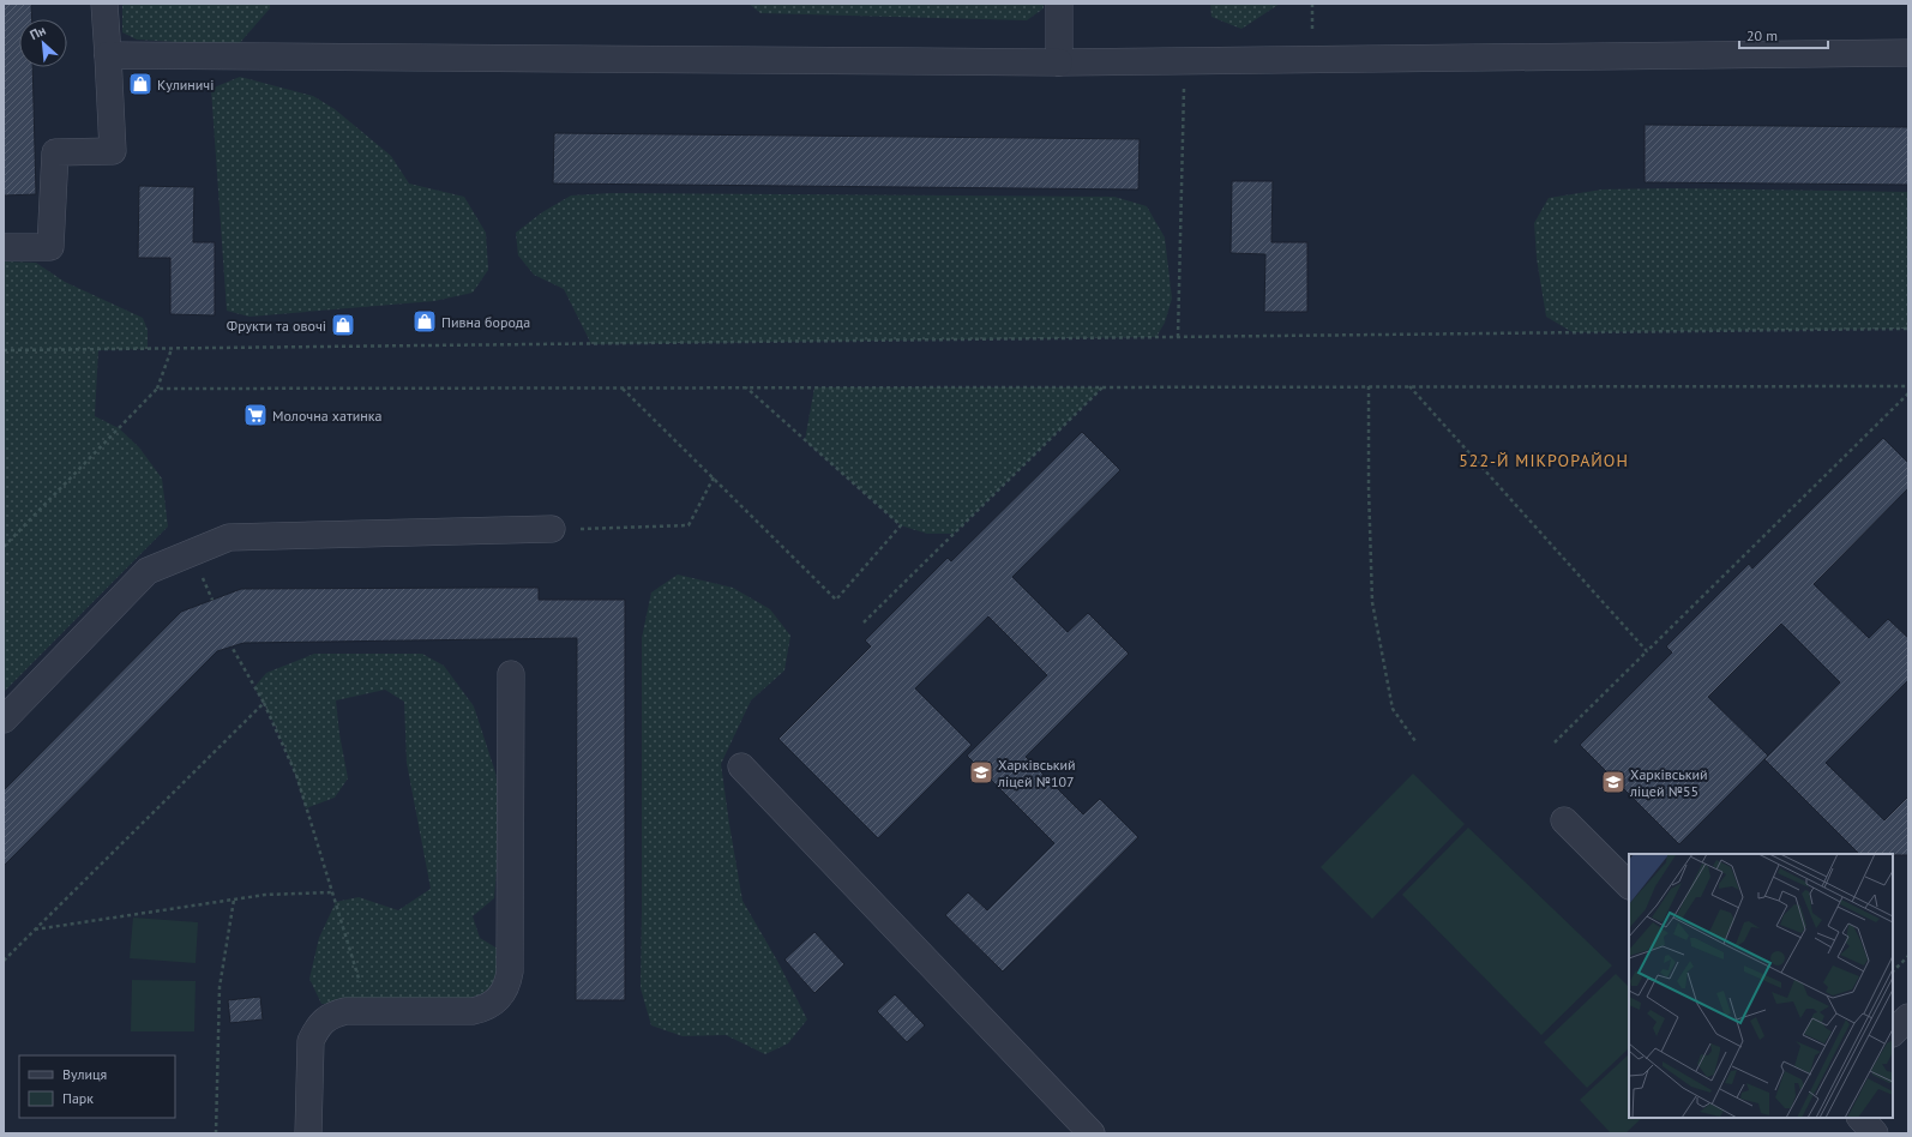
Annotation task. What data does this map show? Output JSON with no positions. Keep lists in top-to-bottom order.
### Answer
{
  "districts": ["522-Й МІКРОРАЙОН"],
  "places": {
    "shop": ["Кулиничі", "Пивна борода", "Фрукти та овочі"],
    "supermarket": ["Молочна хатинка"],
    "school or university": ["Харківський ліцей №107", "Харківський ліцей №55"]
  },
  "legend": ["Вулиця", "Парк"],
  "scale_bar": "20 m",
  "north": "top left"
}
